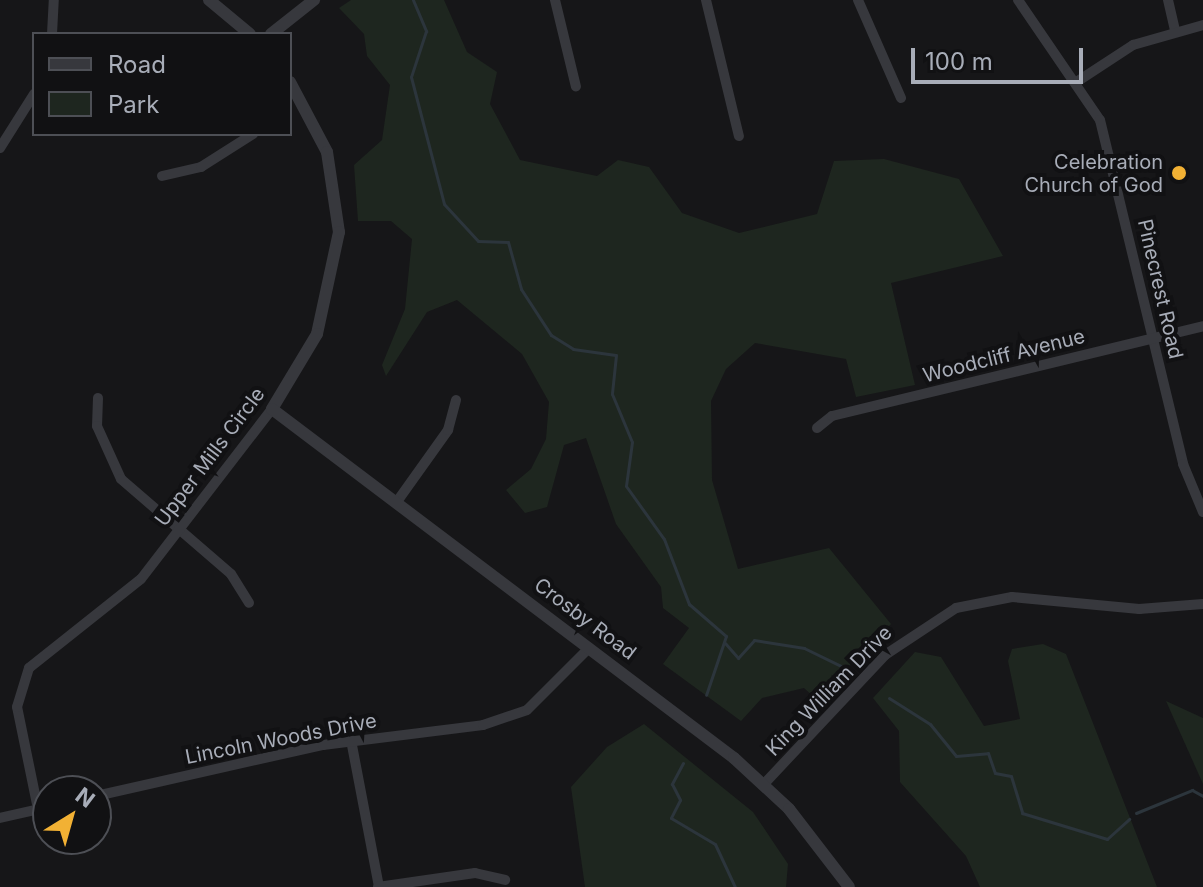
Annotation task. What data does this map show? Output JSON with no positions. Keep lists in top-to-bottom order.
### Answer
{
  "streets": {
    "street": [
      "Pinecrest Road",
      "Woodcliff Avenue",
      "Upper Mills Circle",
      "Crosby Road",
      "King William Drive",
      "Lincoln Woods Drive"
    ]
  },
  "crossings": [
    ["Pinecrest Road", "Woodcliff Avenue"],
    ["Upper Mills Circle", "Crosby Road"],
    ["Crosby Road", "King William Drive"],
    ["Crosby Road", "Lincoln Woods Drive"]
  ],
  "places": ["Celebration Church of God"],
  "legend": ["Road", "Park"],
  "scale_bar": "100 m",
  "north": "top right"
}
